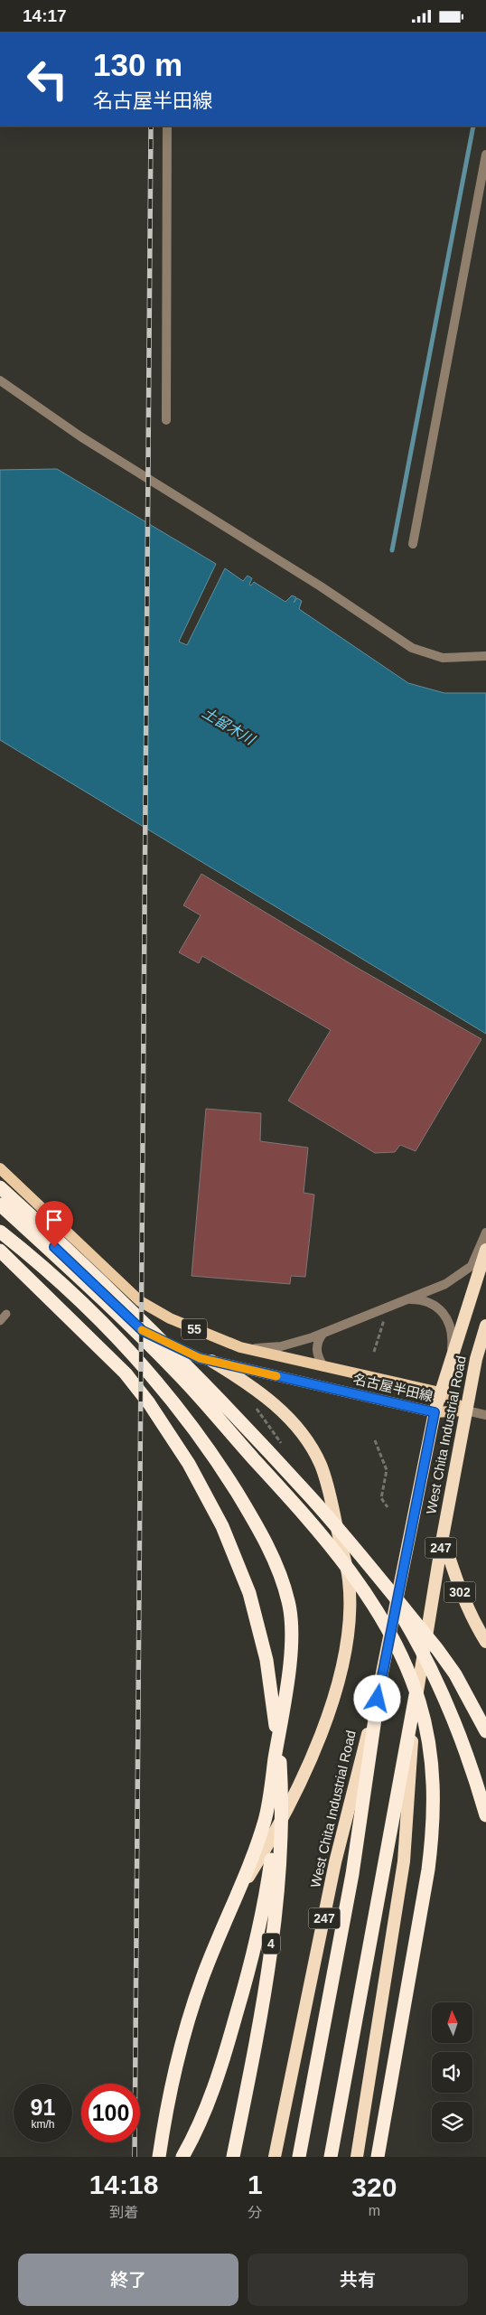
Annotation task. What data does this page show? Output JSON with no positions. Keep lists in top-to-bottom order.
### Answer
{
  "streets": {
    "highway": [
      "West Chita Industrial Road",
      "247",
      "302",
      "4"
    ],
    "main road": ["55", "名古屋半田線"]
  },
  "crossings": [
    ["名古屋半田線", "West Chita Industrial Road"],
    ["West Chita Industrial Road", "302"]
  ],
  "water": ["土留木川"],
  "north": "top",
  "page": {
    "status": "14:17",
    "turn": ["130 m", "名古屋半田線"],
    "speed": "91 km/h",
    "limit": "100",
    "eta": [
      "14:18",
      "到着",
      "1",
      "分",
      "320",
      "m"
    ],
    "buttons": ["終了", "共有"]
  }
}
